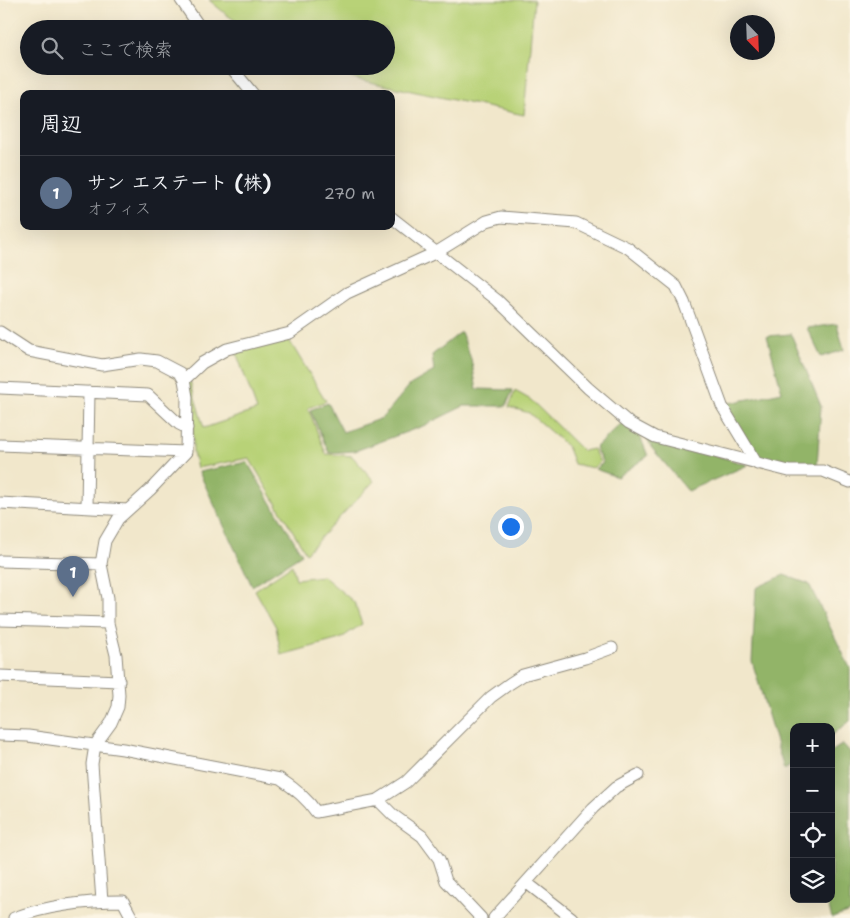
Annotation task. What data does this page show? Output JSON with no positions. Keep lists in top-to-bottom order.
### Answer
{
  "north": "bottom right",
  "page": {
    "search": "ここで検索",
    "heading": "周辺",
    "list": [
      {
        "mark": "1",
        "name": "サン エステート (株)",
        "note": "オフィス",
        "value": "270 m"
      }
    ],
    "pins": "1",
    "map_buttons": ["+", "−"]
  }
}
